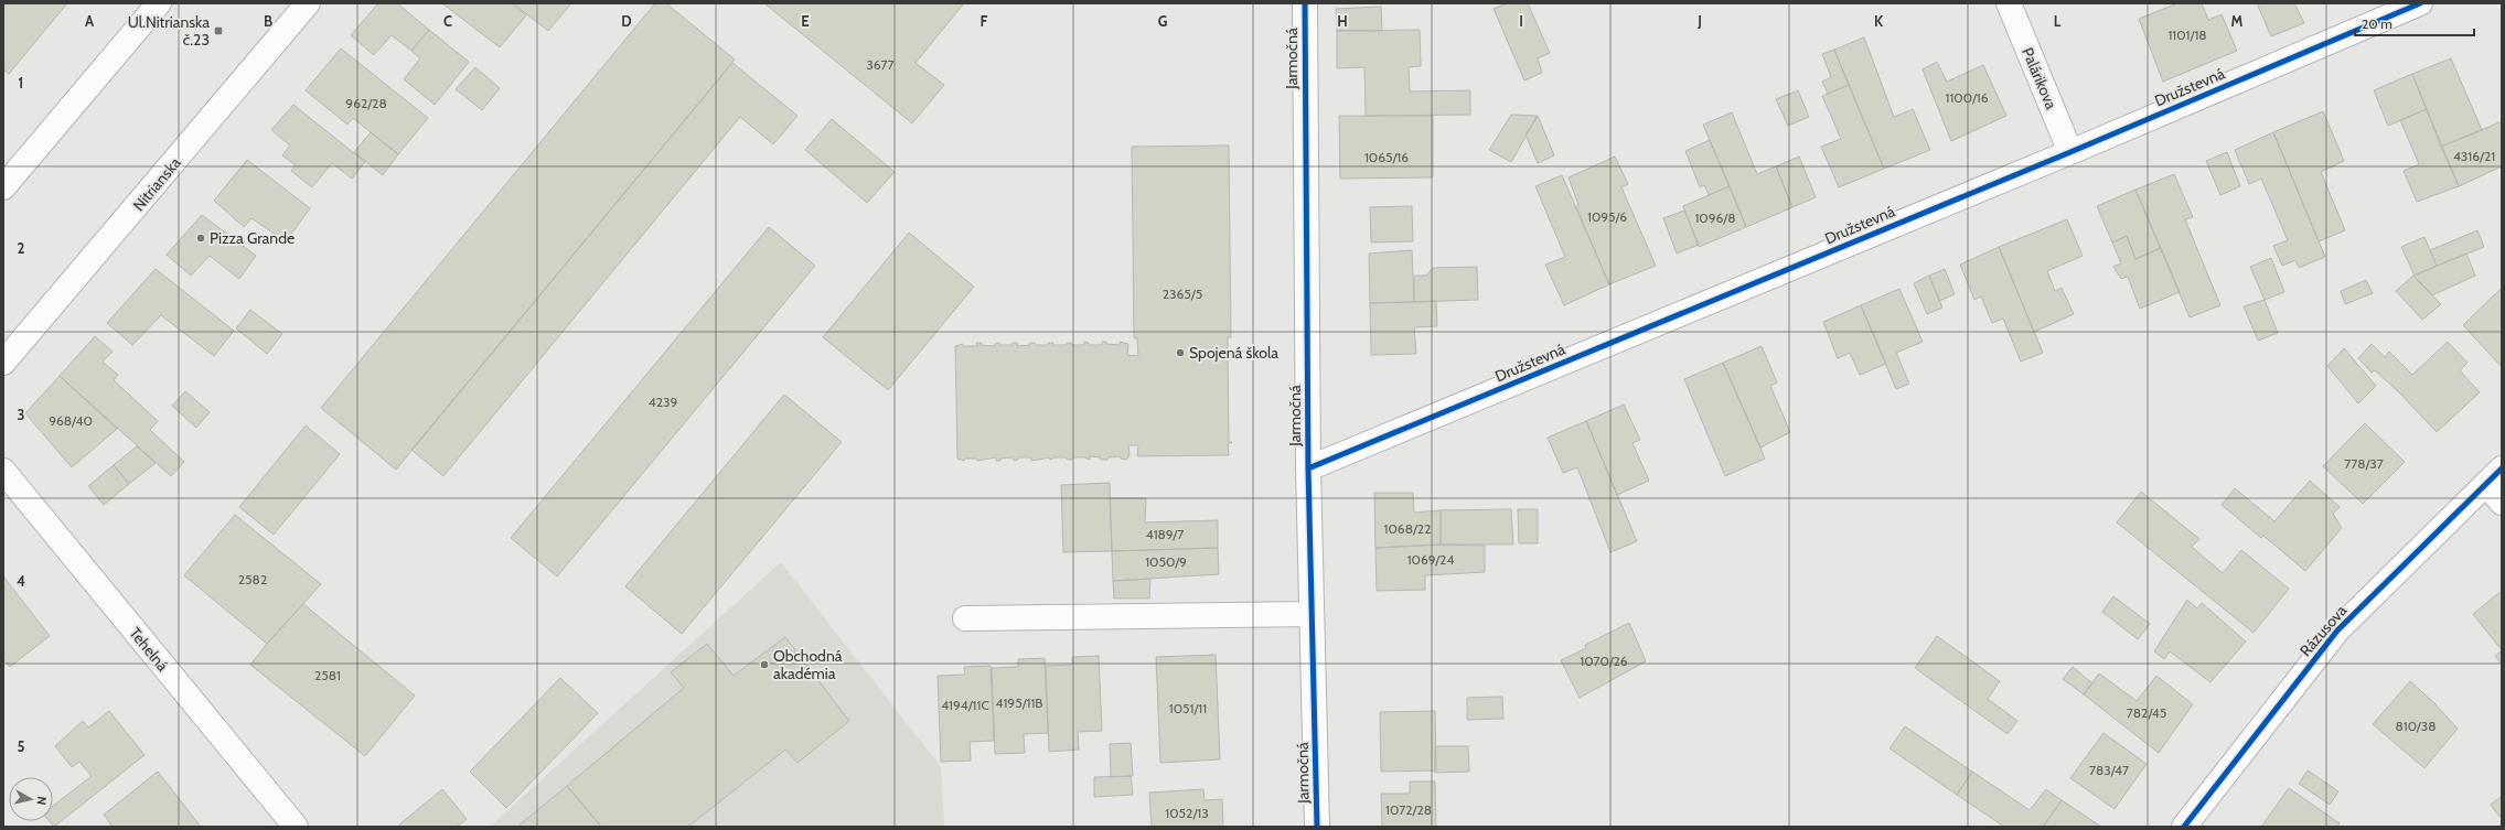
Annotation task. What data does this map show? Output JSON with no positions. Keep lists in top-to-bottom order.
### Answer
{
  "streets": {
    "street": [
      "Jarmočná",
      "Palárikova",
      "Družstevná",
      "Nitrianska",
      "Rázusova",
      "Tehelná"
    ]
  },
  "crossings": [
    ["Jarmočná", "Družstevná"],
    ["Palárikova", "Družstevná"]
  ],
  "places": {
    "transit": ["Ul.Nitrianska č.23"],
    "other": ["Pizza Grande", "Spojená škola", "Obchodná akadémia"]
  },
  "house_numbers": [
    "1101/18",
    "3677",
    "1100/16",
    "962/28",
    "4316/21",
    "1065/16",
    "1095/6",
    "1096/8",
    "2365/5",
    "4239",
    "968/40",
    "778/37",
    "1068/22",
    "4189/7",
    "1069/24",
    "1050/9",
    "2582",
    "1070/26",
    "2581",
    "4195/11B",
    "4194/11C",
    "1051/11",
    "782/45",
    "810/38",
    "783/47",
    "1072/28",
    "1052/13"
  ],
  "scale_bar": "20 m",
  "north": "right",
  "grid": {
    "columns": [
      "A",
      "B",
      "C",
      "D",
      "E",
      "F",
      "G",
      "H",
      "I",
      "J",
      "K",
      "L",
      "M"
    ],
    "rows": [
      "1",
      "2",
      "3",
      "4",
      "5"
    ]
  }
}
